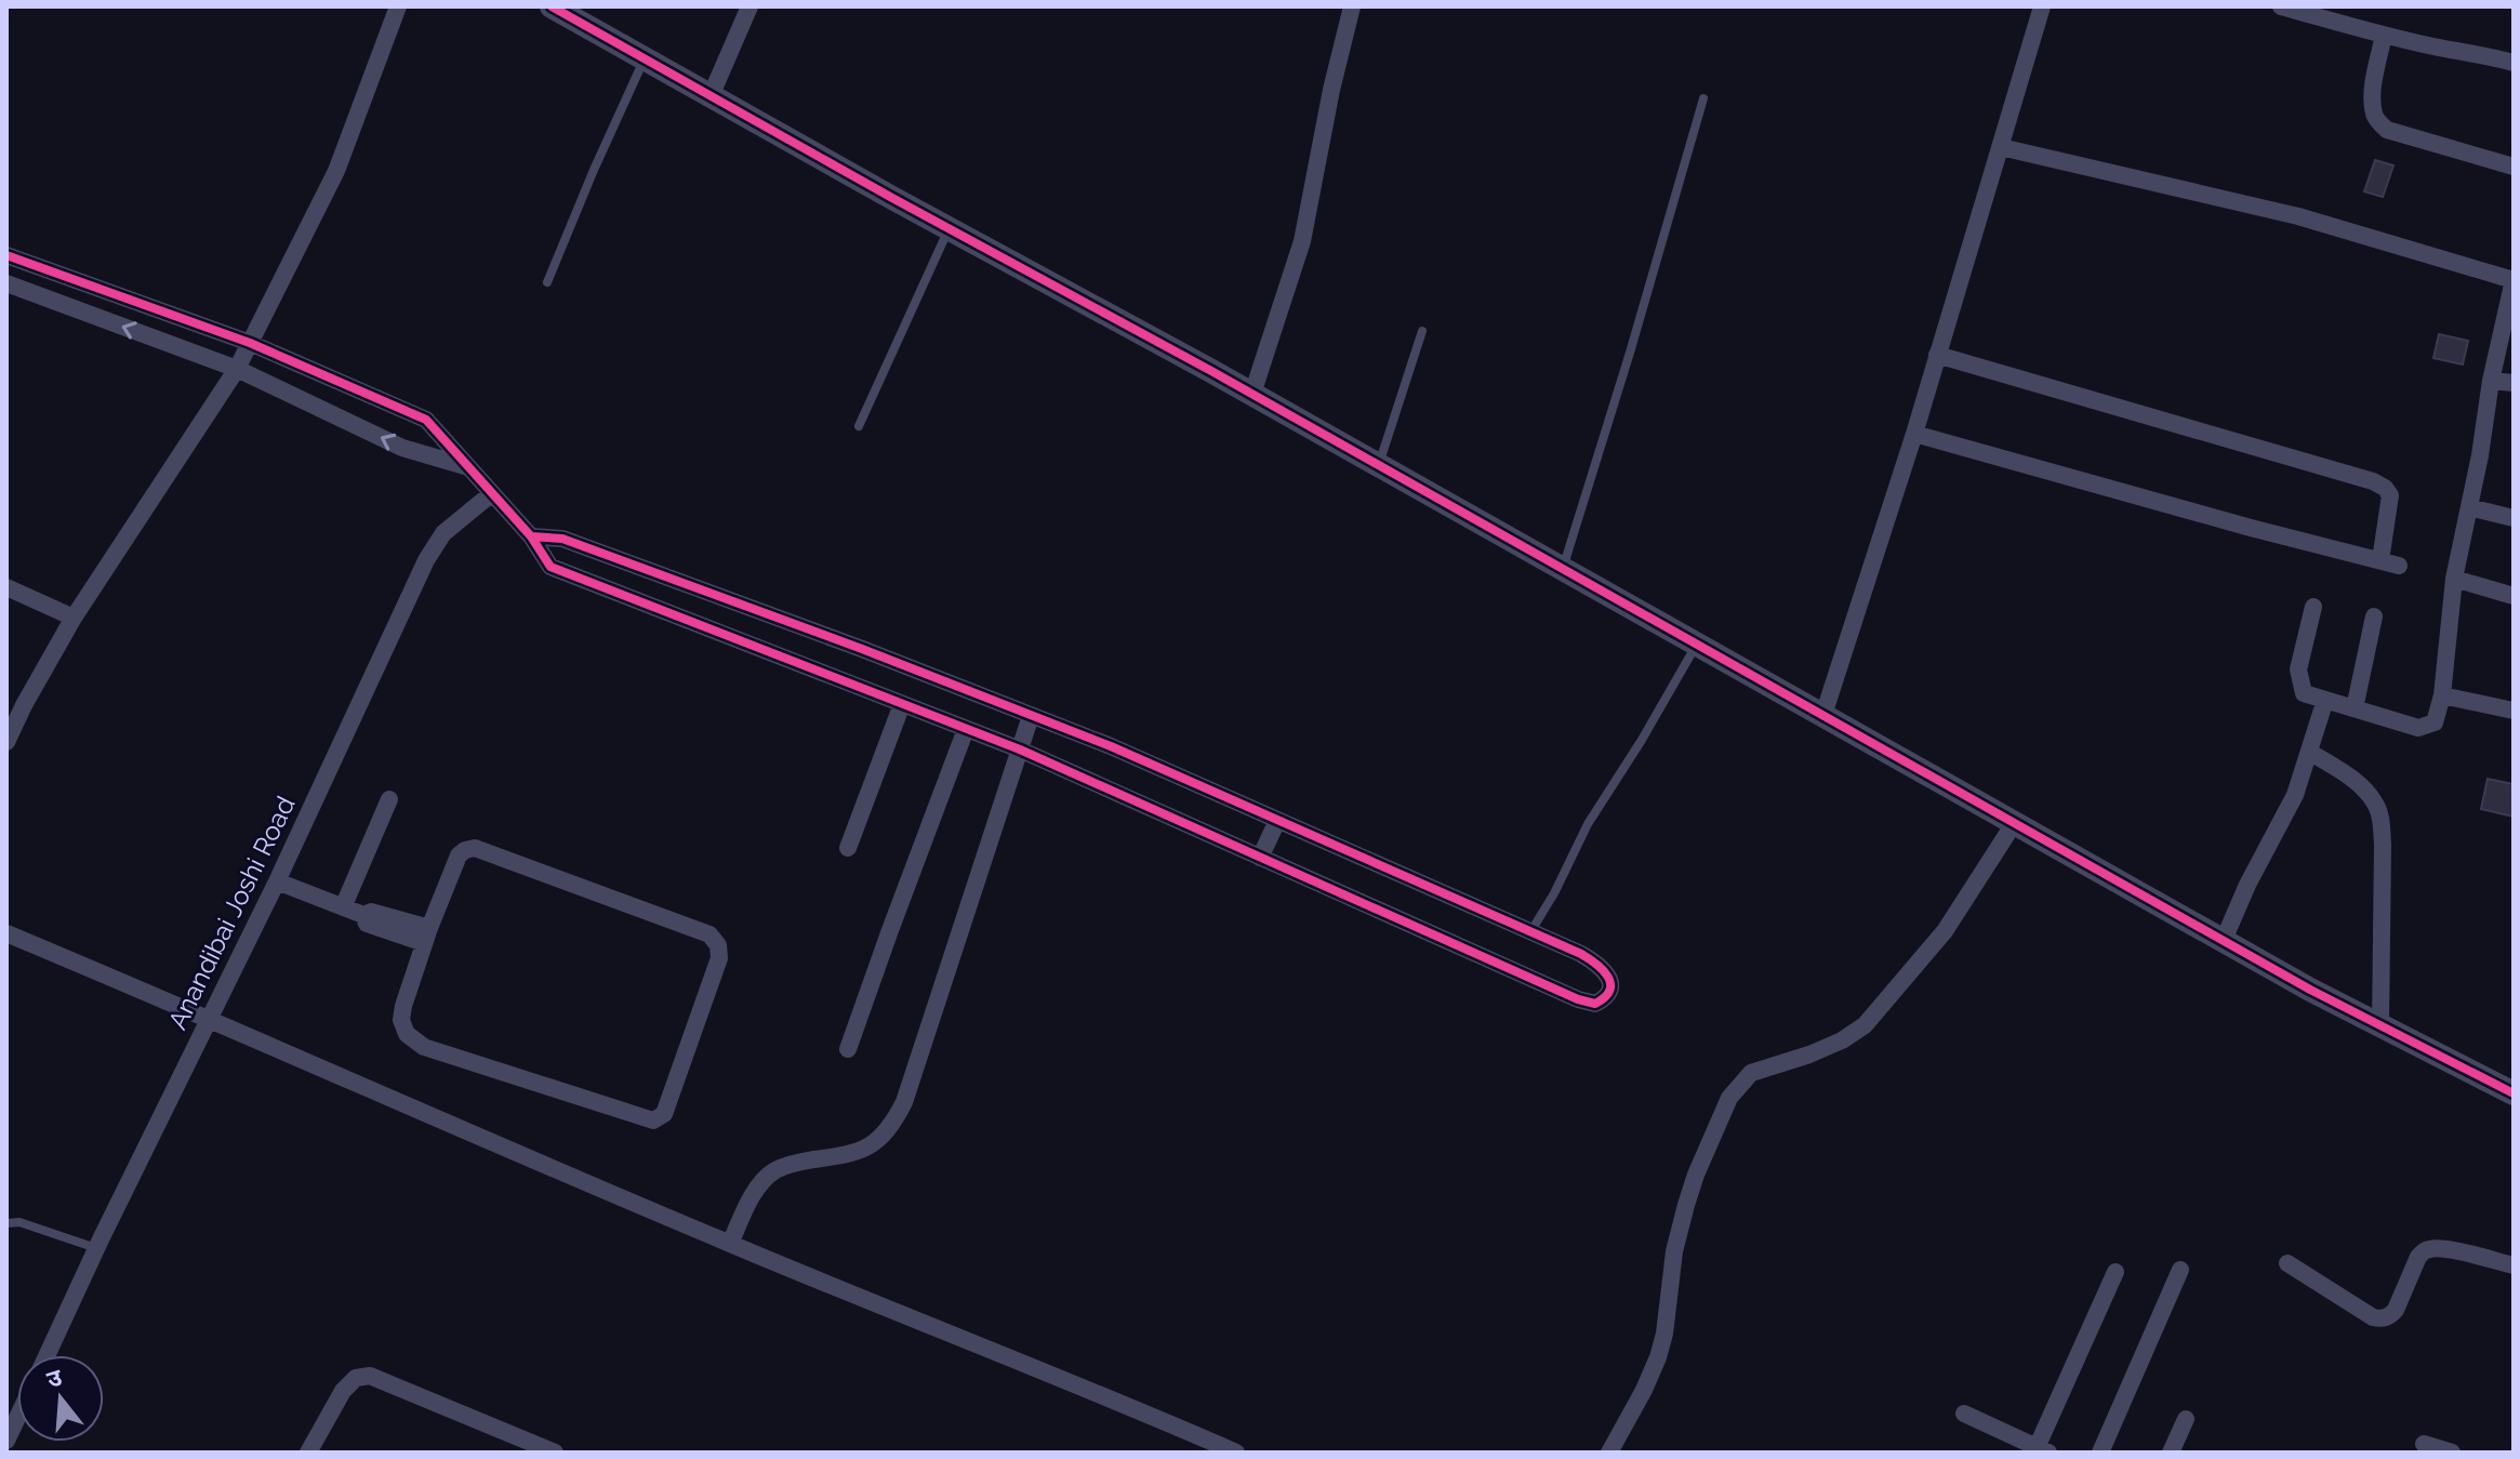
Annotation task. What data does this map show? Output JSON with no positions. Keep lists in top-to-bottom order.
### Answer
{
  "streets": {
    "street": ["Anandibai Joshi Road"]
  },
  "north": "top"
}
